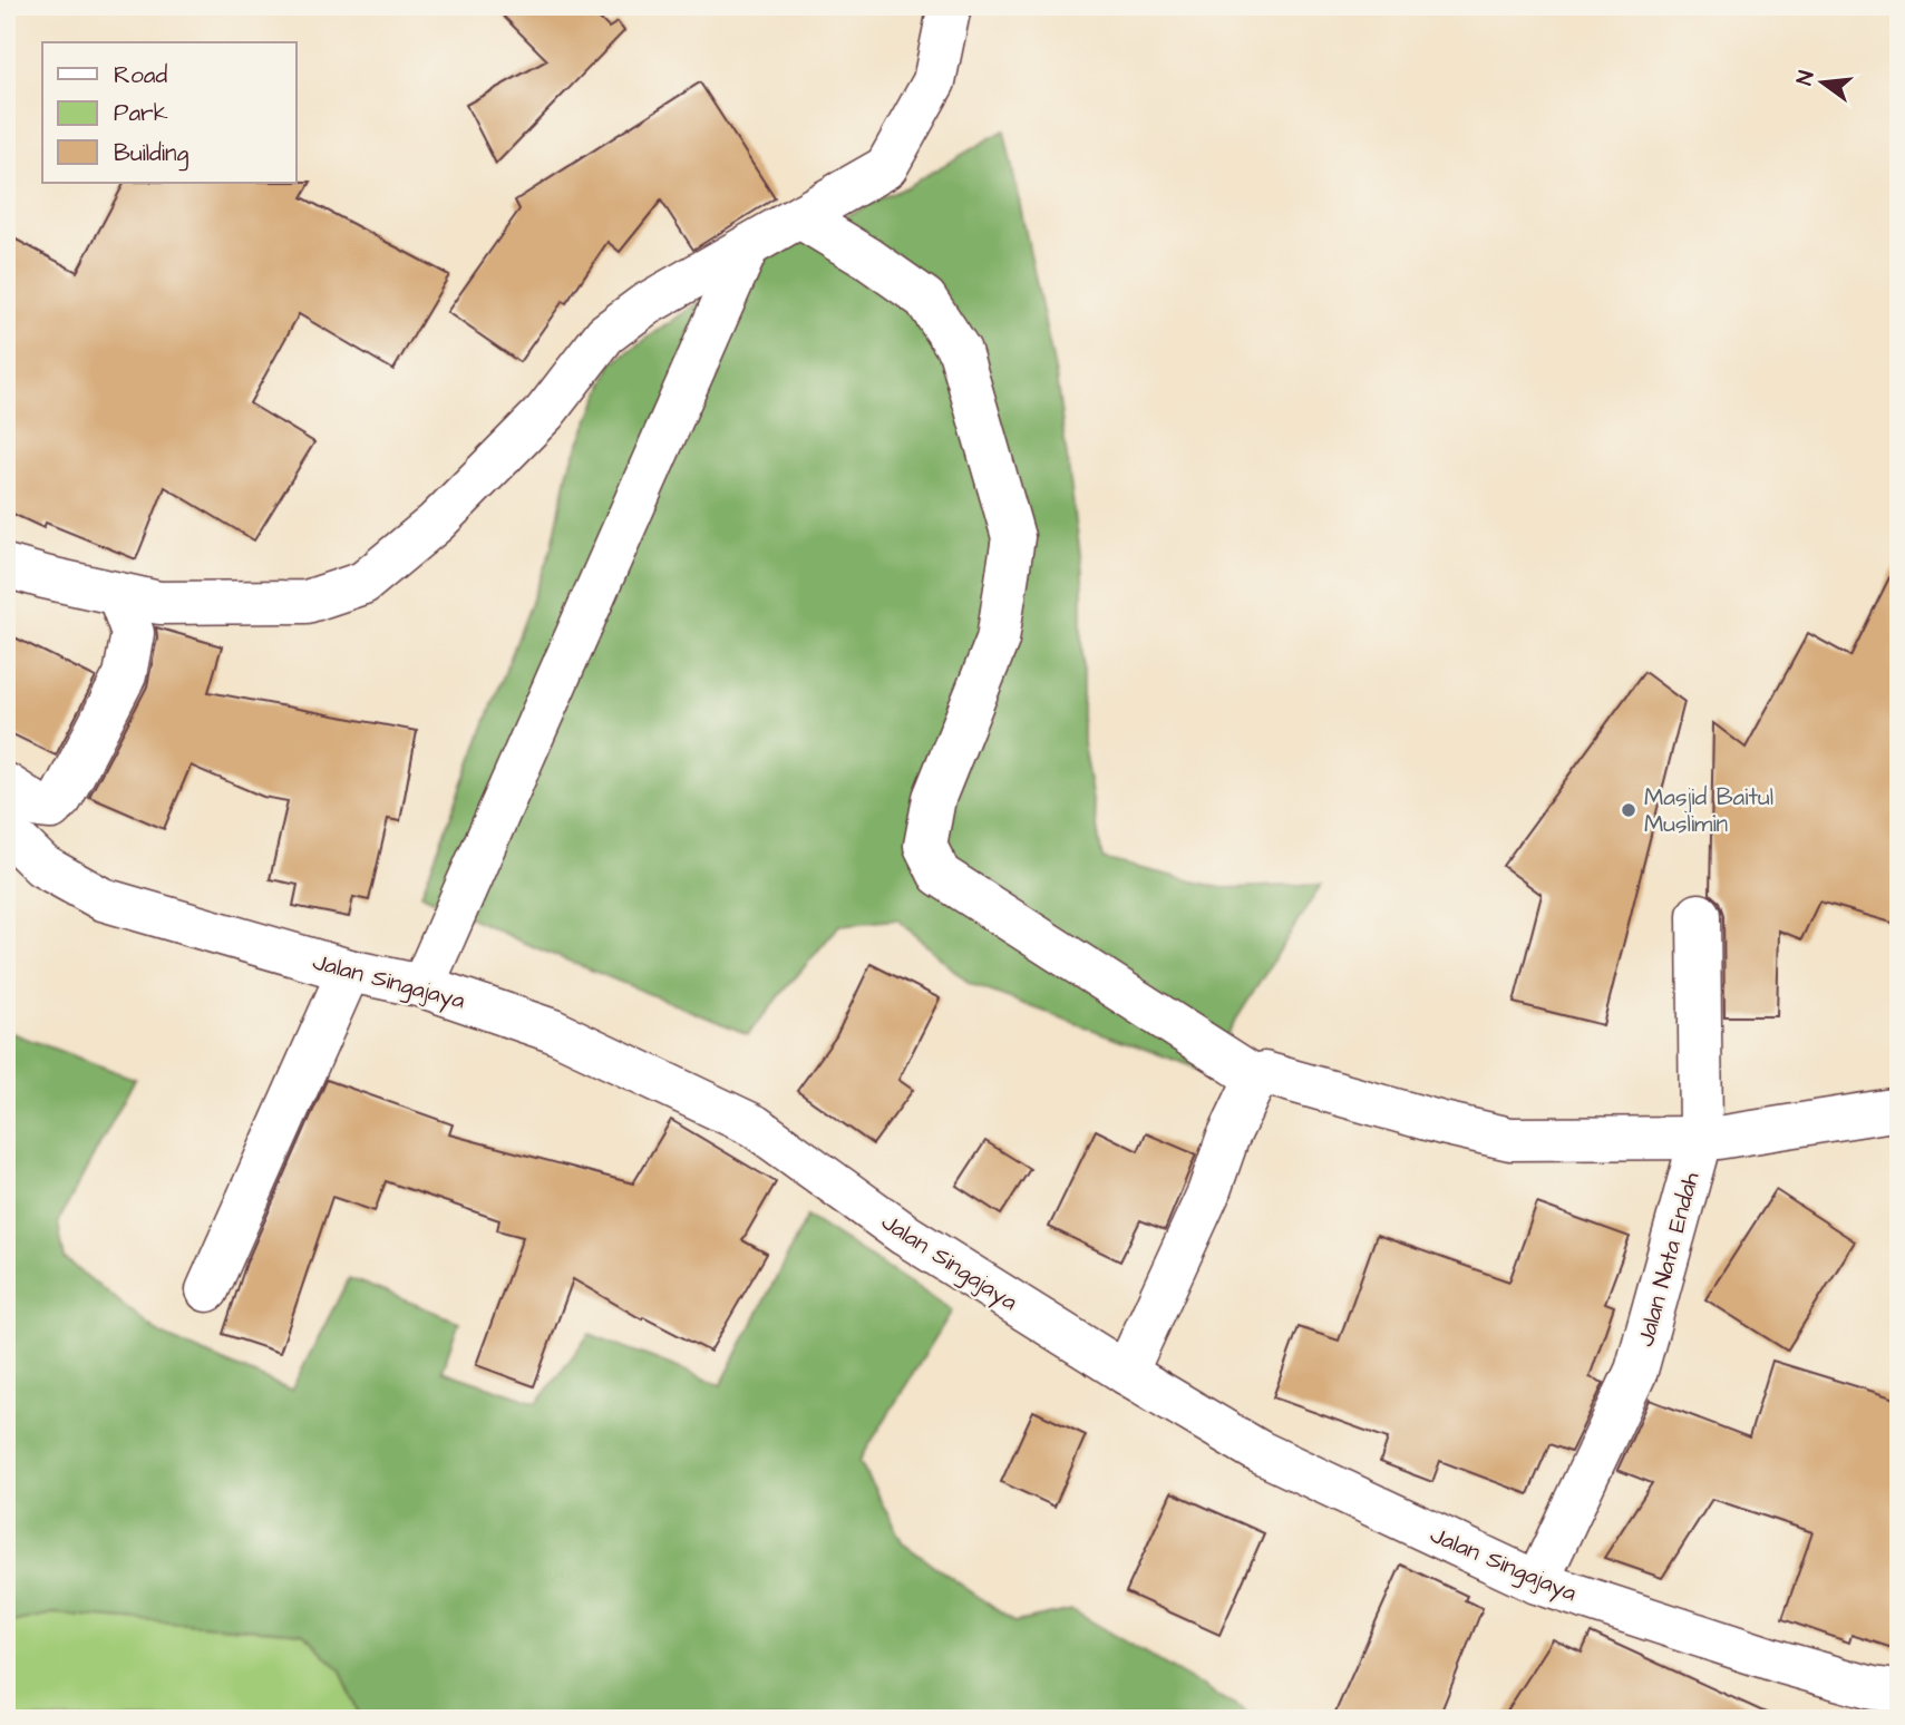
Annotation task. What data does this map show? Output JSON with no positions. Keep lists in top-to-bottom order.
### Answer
{
  "streets": {
    "street": ["Jalan Singajaya", "Jalan Nata Endah"]
  },
  "crossings": [
    ["Jalan Singajaya", "Jalan Nata Endah"]
  ],
  "places": ["Masjid Baitul Muslimin"],
  "legend": ["Road", "Park", "Building"],
  "north": "left"
}
